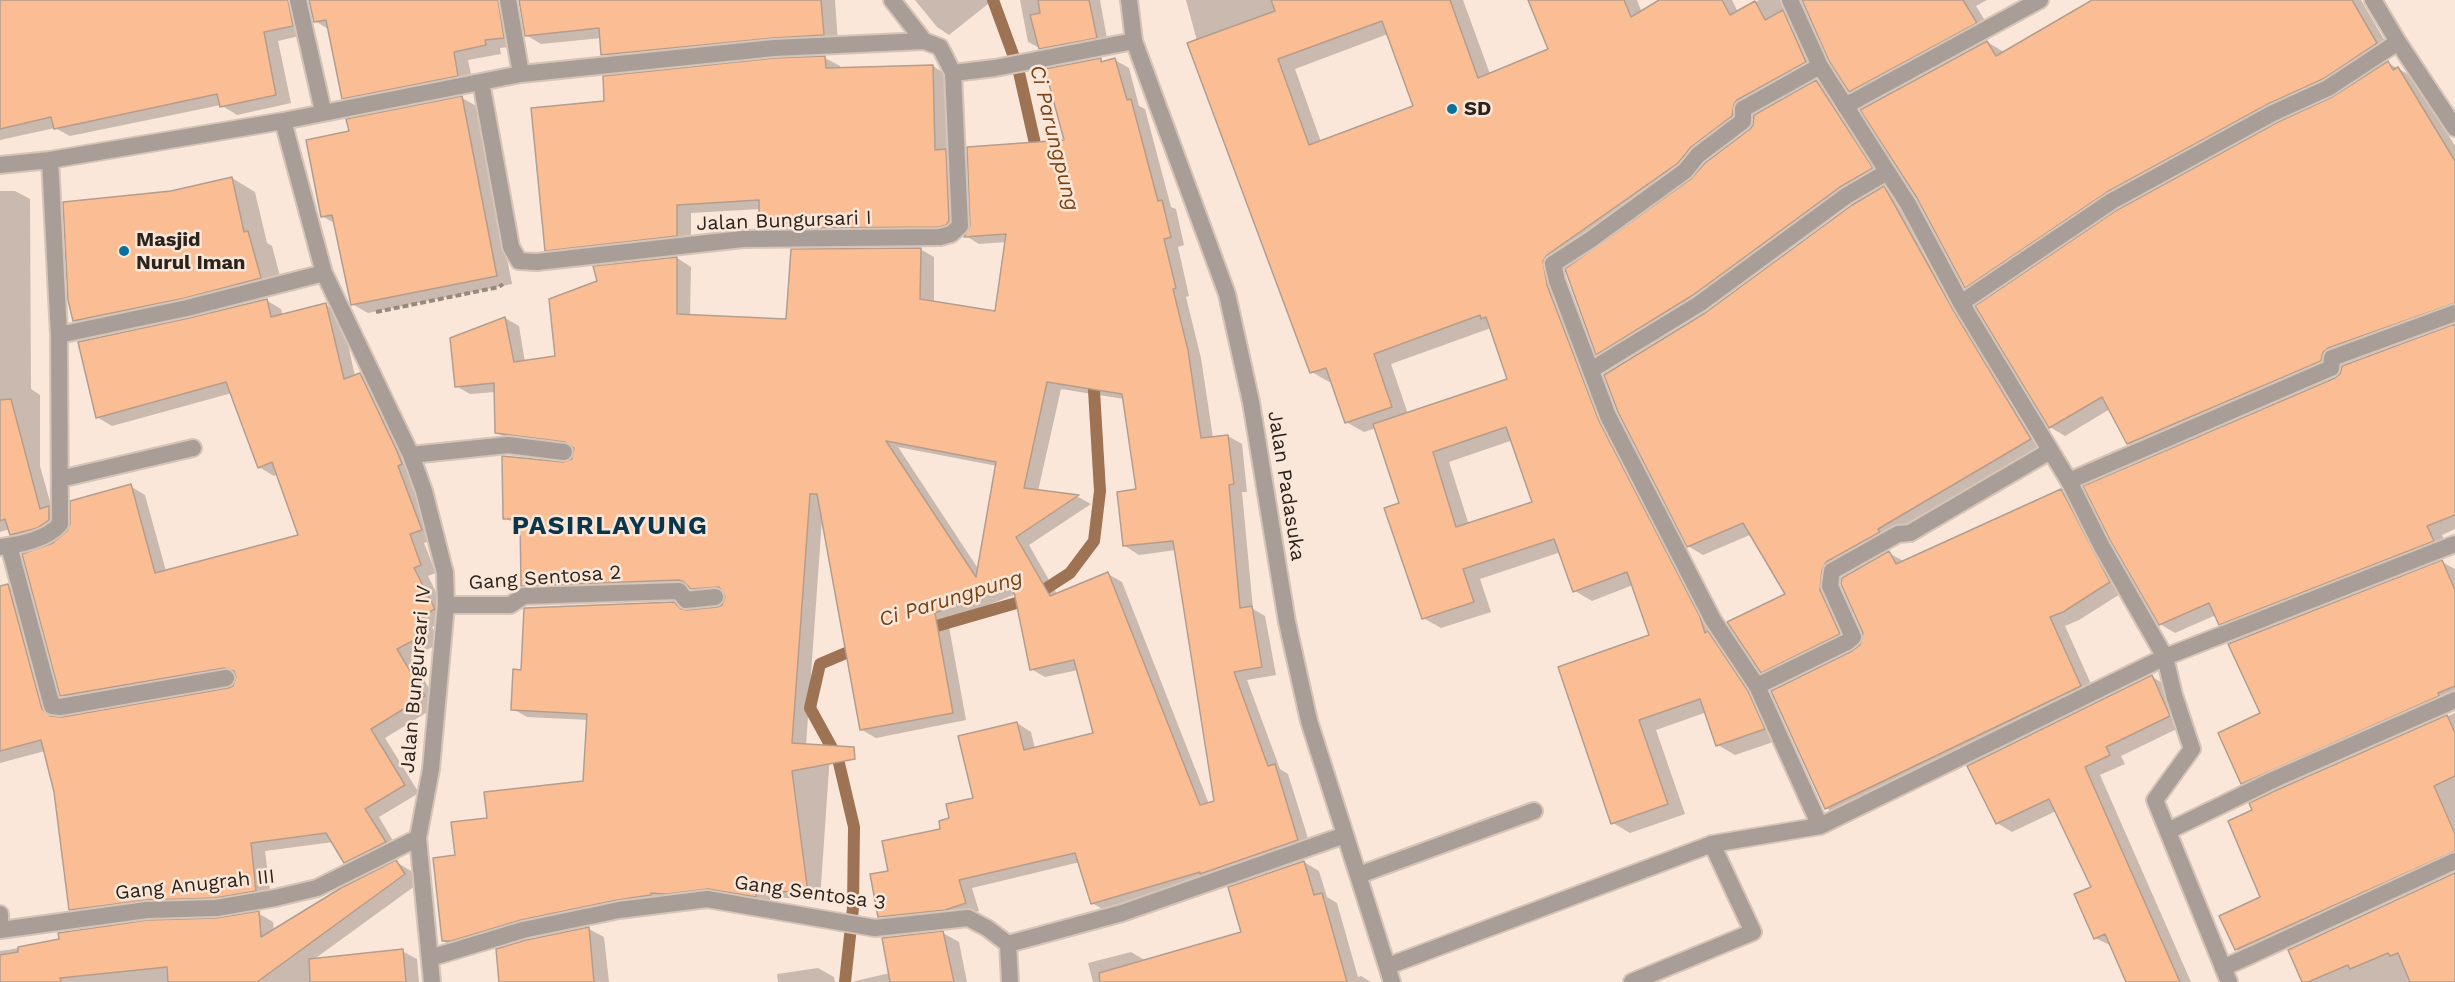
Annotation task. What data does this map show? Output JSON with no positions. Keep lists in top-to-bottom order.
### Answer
{
  "streets": {
    "street": [
      "Jalan Bungursari I",
      "Jalan Padasuka",
      "Gang Sentosa 2",
      "Jalan Bungursari IV",
      "Gang Anugrah III",
      "Gang Sentosa 3"
    ]
  },
  "crossings": [
    ["Gang Sentosa 2", "Jalan Bungursari IV"],
    ["Jalan Bungursari IV", "Gang Anugrah III"],
    ["Jalan Bungursari IV", "Gang Sentosa 3"]
  ],
  "districts": ["PASIRLAYUNG"],
  "water": ["Ci Parungpung"],
  "places": ["SD", "Masjid Nurul Iman"]
}
